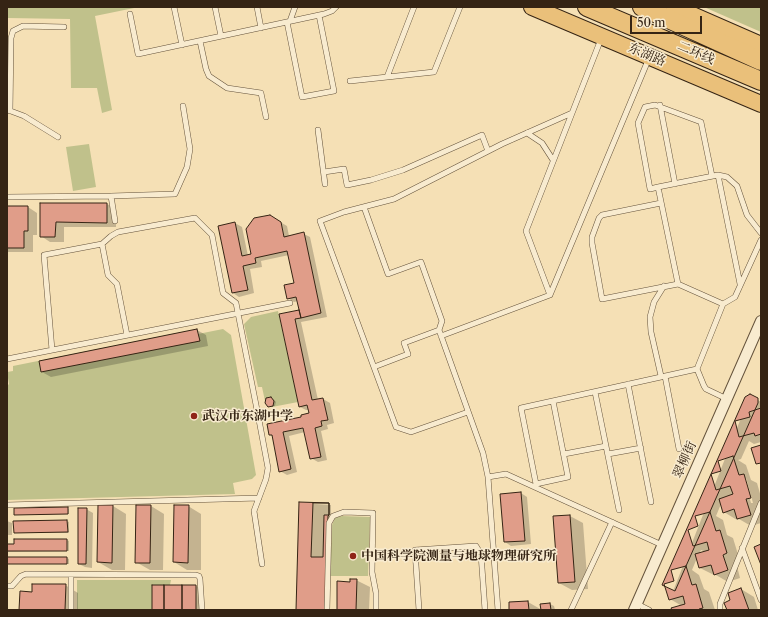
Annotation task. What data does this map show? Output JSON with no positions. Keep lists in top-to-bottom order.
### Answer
{
  "streets": {
    "highway": ["二环线"],
    "main road": ["东湖路"],
    "street": ["翠柳街"]
  },
  "places": ["武汉市东湖中学", "中国科学院测量与地球物理研究所"],
  "scale_bar": "50 m"
}
